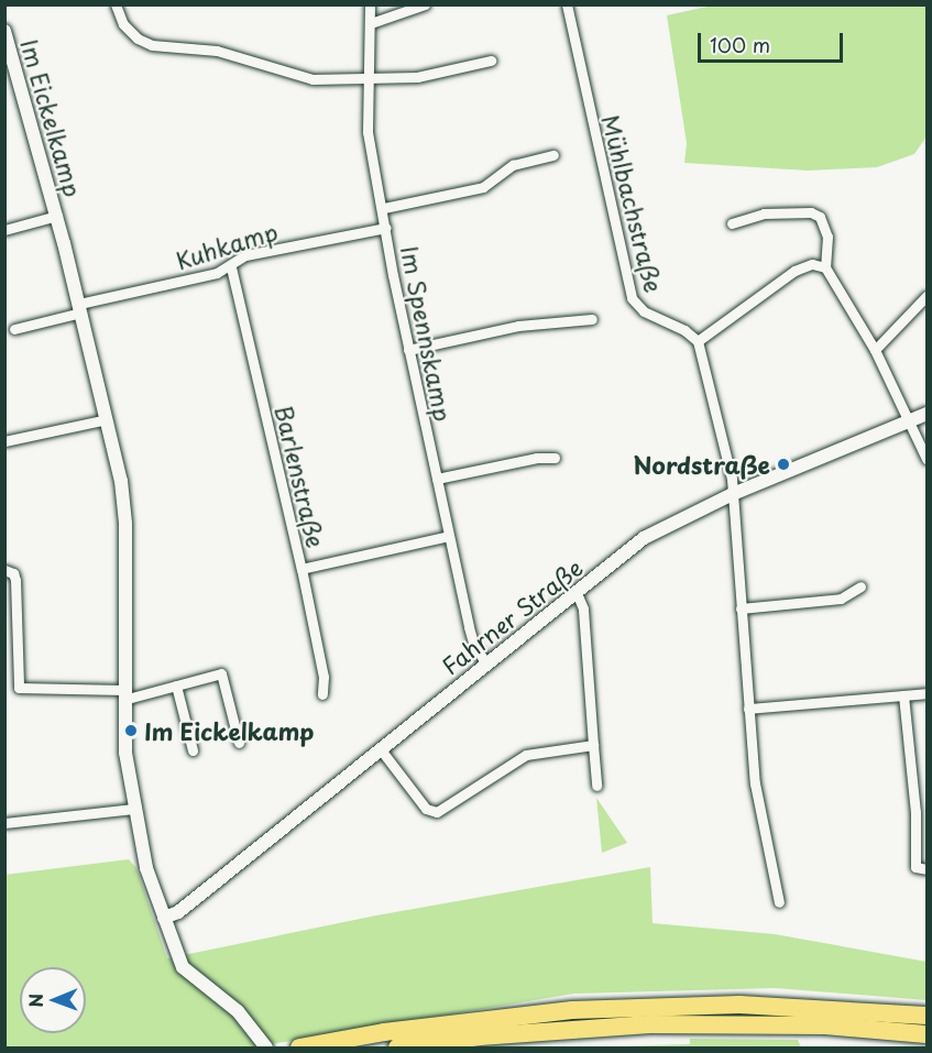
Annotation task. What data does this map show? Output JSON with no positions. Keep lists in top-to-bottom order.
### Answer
{
  "streets": {
    "street": [
      "Im Eickelkamp",
      "Mühlbachstraße",
      "Kuhkamp",
      "Im Spennskamp",
      "Barlenstraße",
      "Fahrner Straße"
    ]
  },
  "crossings": [
    ["Im Eickelkamp", "Kuhkamp"],
    ["Im Eickelkamp", "Fahrner Straße"],
    ["Kuhkamp", "Im Spennskamp"],
    ["Kuhkamp", "Barlenstraße"],
    ["Im Spennskamp", "Fahrner Straße"]
  ],
  "places": ["Nordstraße", "Im Eickelkamp"],
  "scale_bar": "100 m",
  "north": "left"
}
